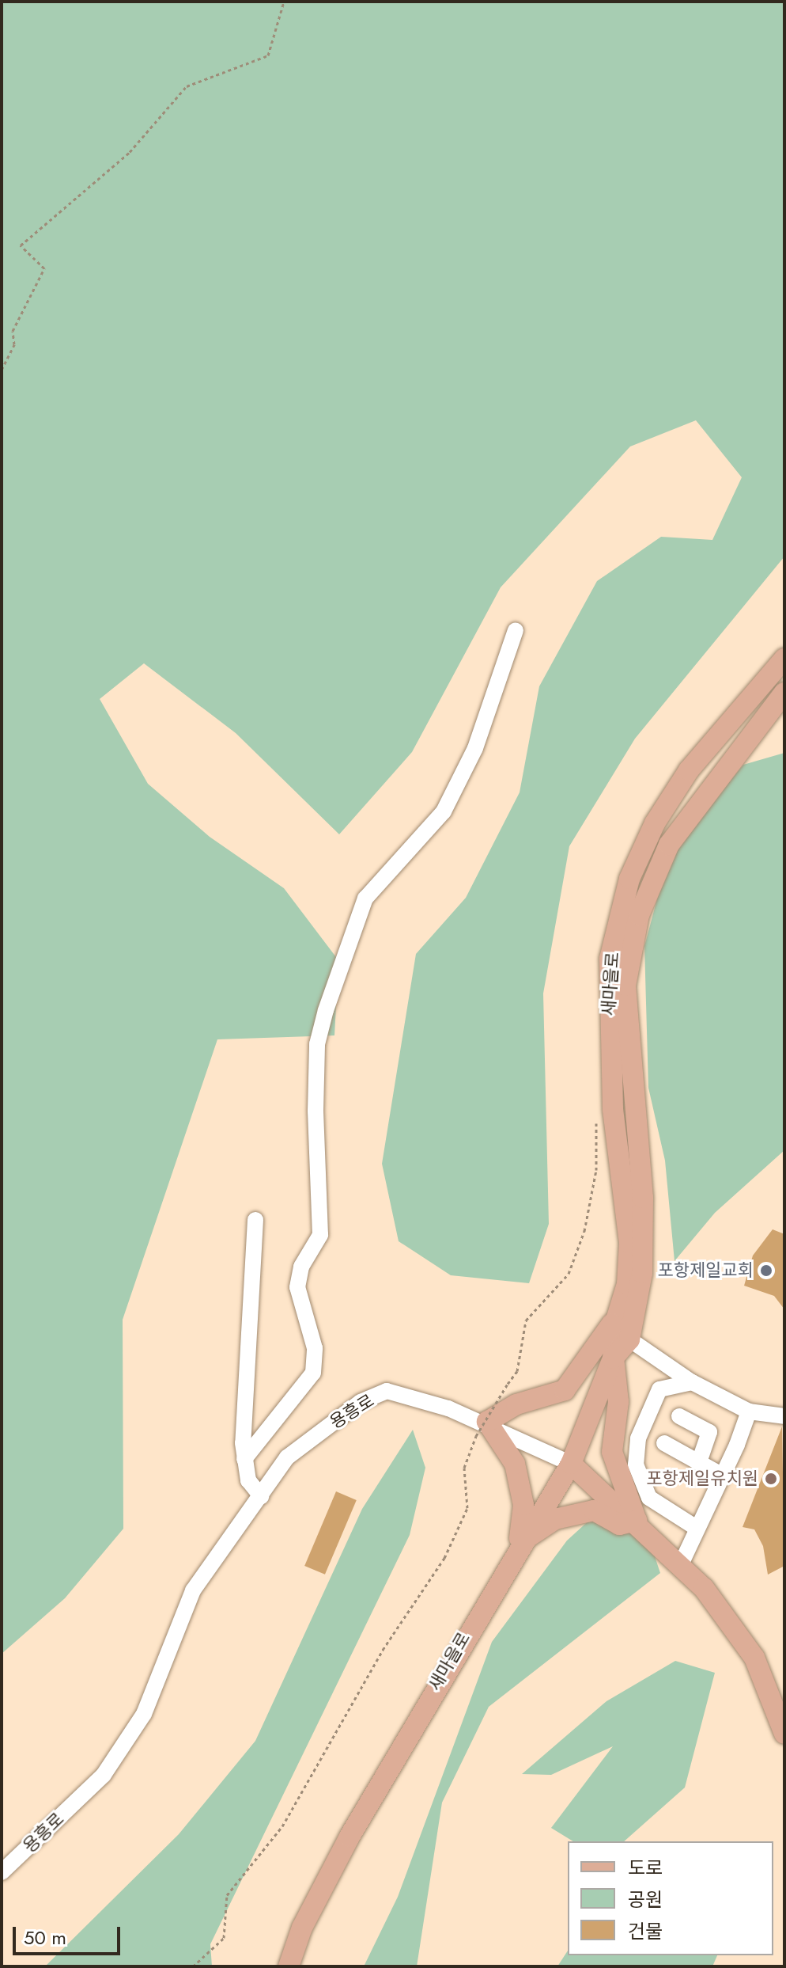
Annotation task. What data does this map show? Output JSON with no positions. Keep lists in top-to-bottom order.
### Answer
{
  "streets": {
    "main road": ["새마을로", "용흥로"]
  },
  "crossings": [
    ["새마을로", "용흥로"]
  ],
  "places": ["포항제일교회", "포항제일유치원"],
  "legend": ["도로", "공원", "건물"],
  "scale_bar": "50 m"
}
